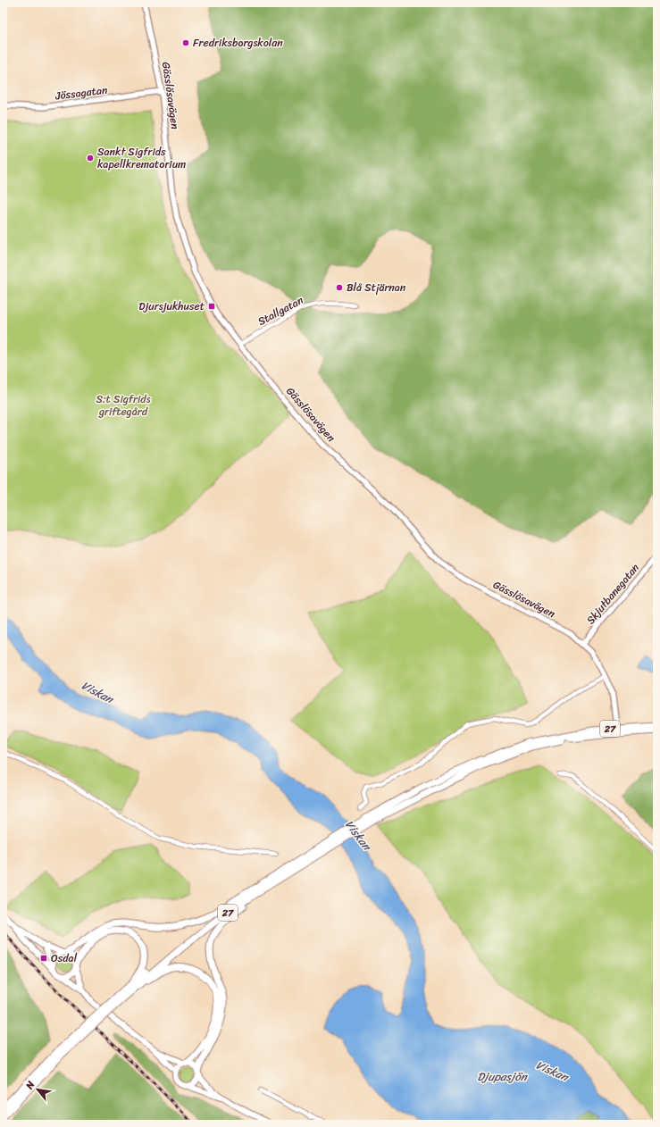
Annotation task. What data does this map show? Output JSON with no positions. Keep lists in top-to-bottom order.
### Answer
{
  "streets": {
    "main road": ["27"],
    "street": [
      "Jössagatan",
      "Gässlösavägen",
      "Stallgatan",
      "Skjutbanegatan"
    ]
  },
  "crossings": [
    ["Jössagatan", "Gässlösavägen"],
    ["Gässlösavägen", "Stallgatan"],
    ["Gässlösavägen", "Skjutbanegatan"],
    ["Gässlösavägen", "27"]
  ],
  "water": ["Viskan", "Djupasjön"],
  "parks": ["S:t Sigfrids griftegård"],
  "places": {
    "other": ["Fredriksborgskolan", "Sankt Sigfrids kapellkrematorium", "Blå Stjärnan"],
    "transit": ["Djursjukhuset", "Osdal"]
  },
  "north": "top left"
}
